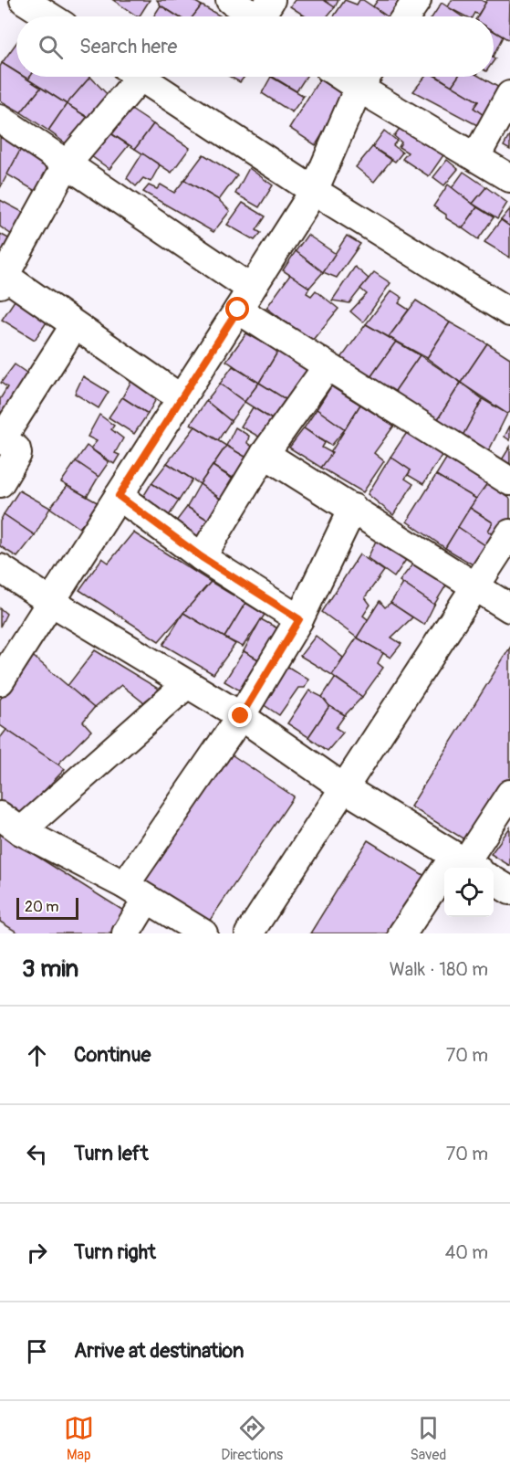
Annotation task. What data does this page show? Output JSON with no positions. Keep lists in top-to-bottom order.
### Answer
{
  "scale_bar": "20 m",
  "page": {
    "search": "Search here",
    "scale": "20 m",
    "heading": ["3 min", "Walk · 180 m"],
    "list": [
      ["Continue", "70 m"],
      ["Turn left", "70 m"],
      ["Turn right", "40 m"],
      "Arrive at destination"
    ],
    "nav": ["Map", "Directions", "Saved"]
  }
}
